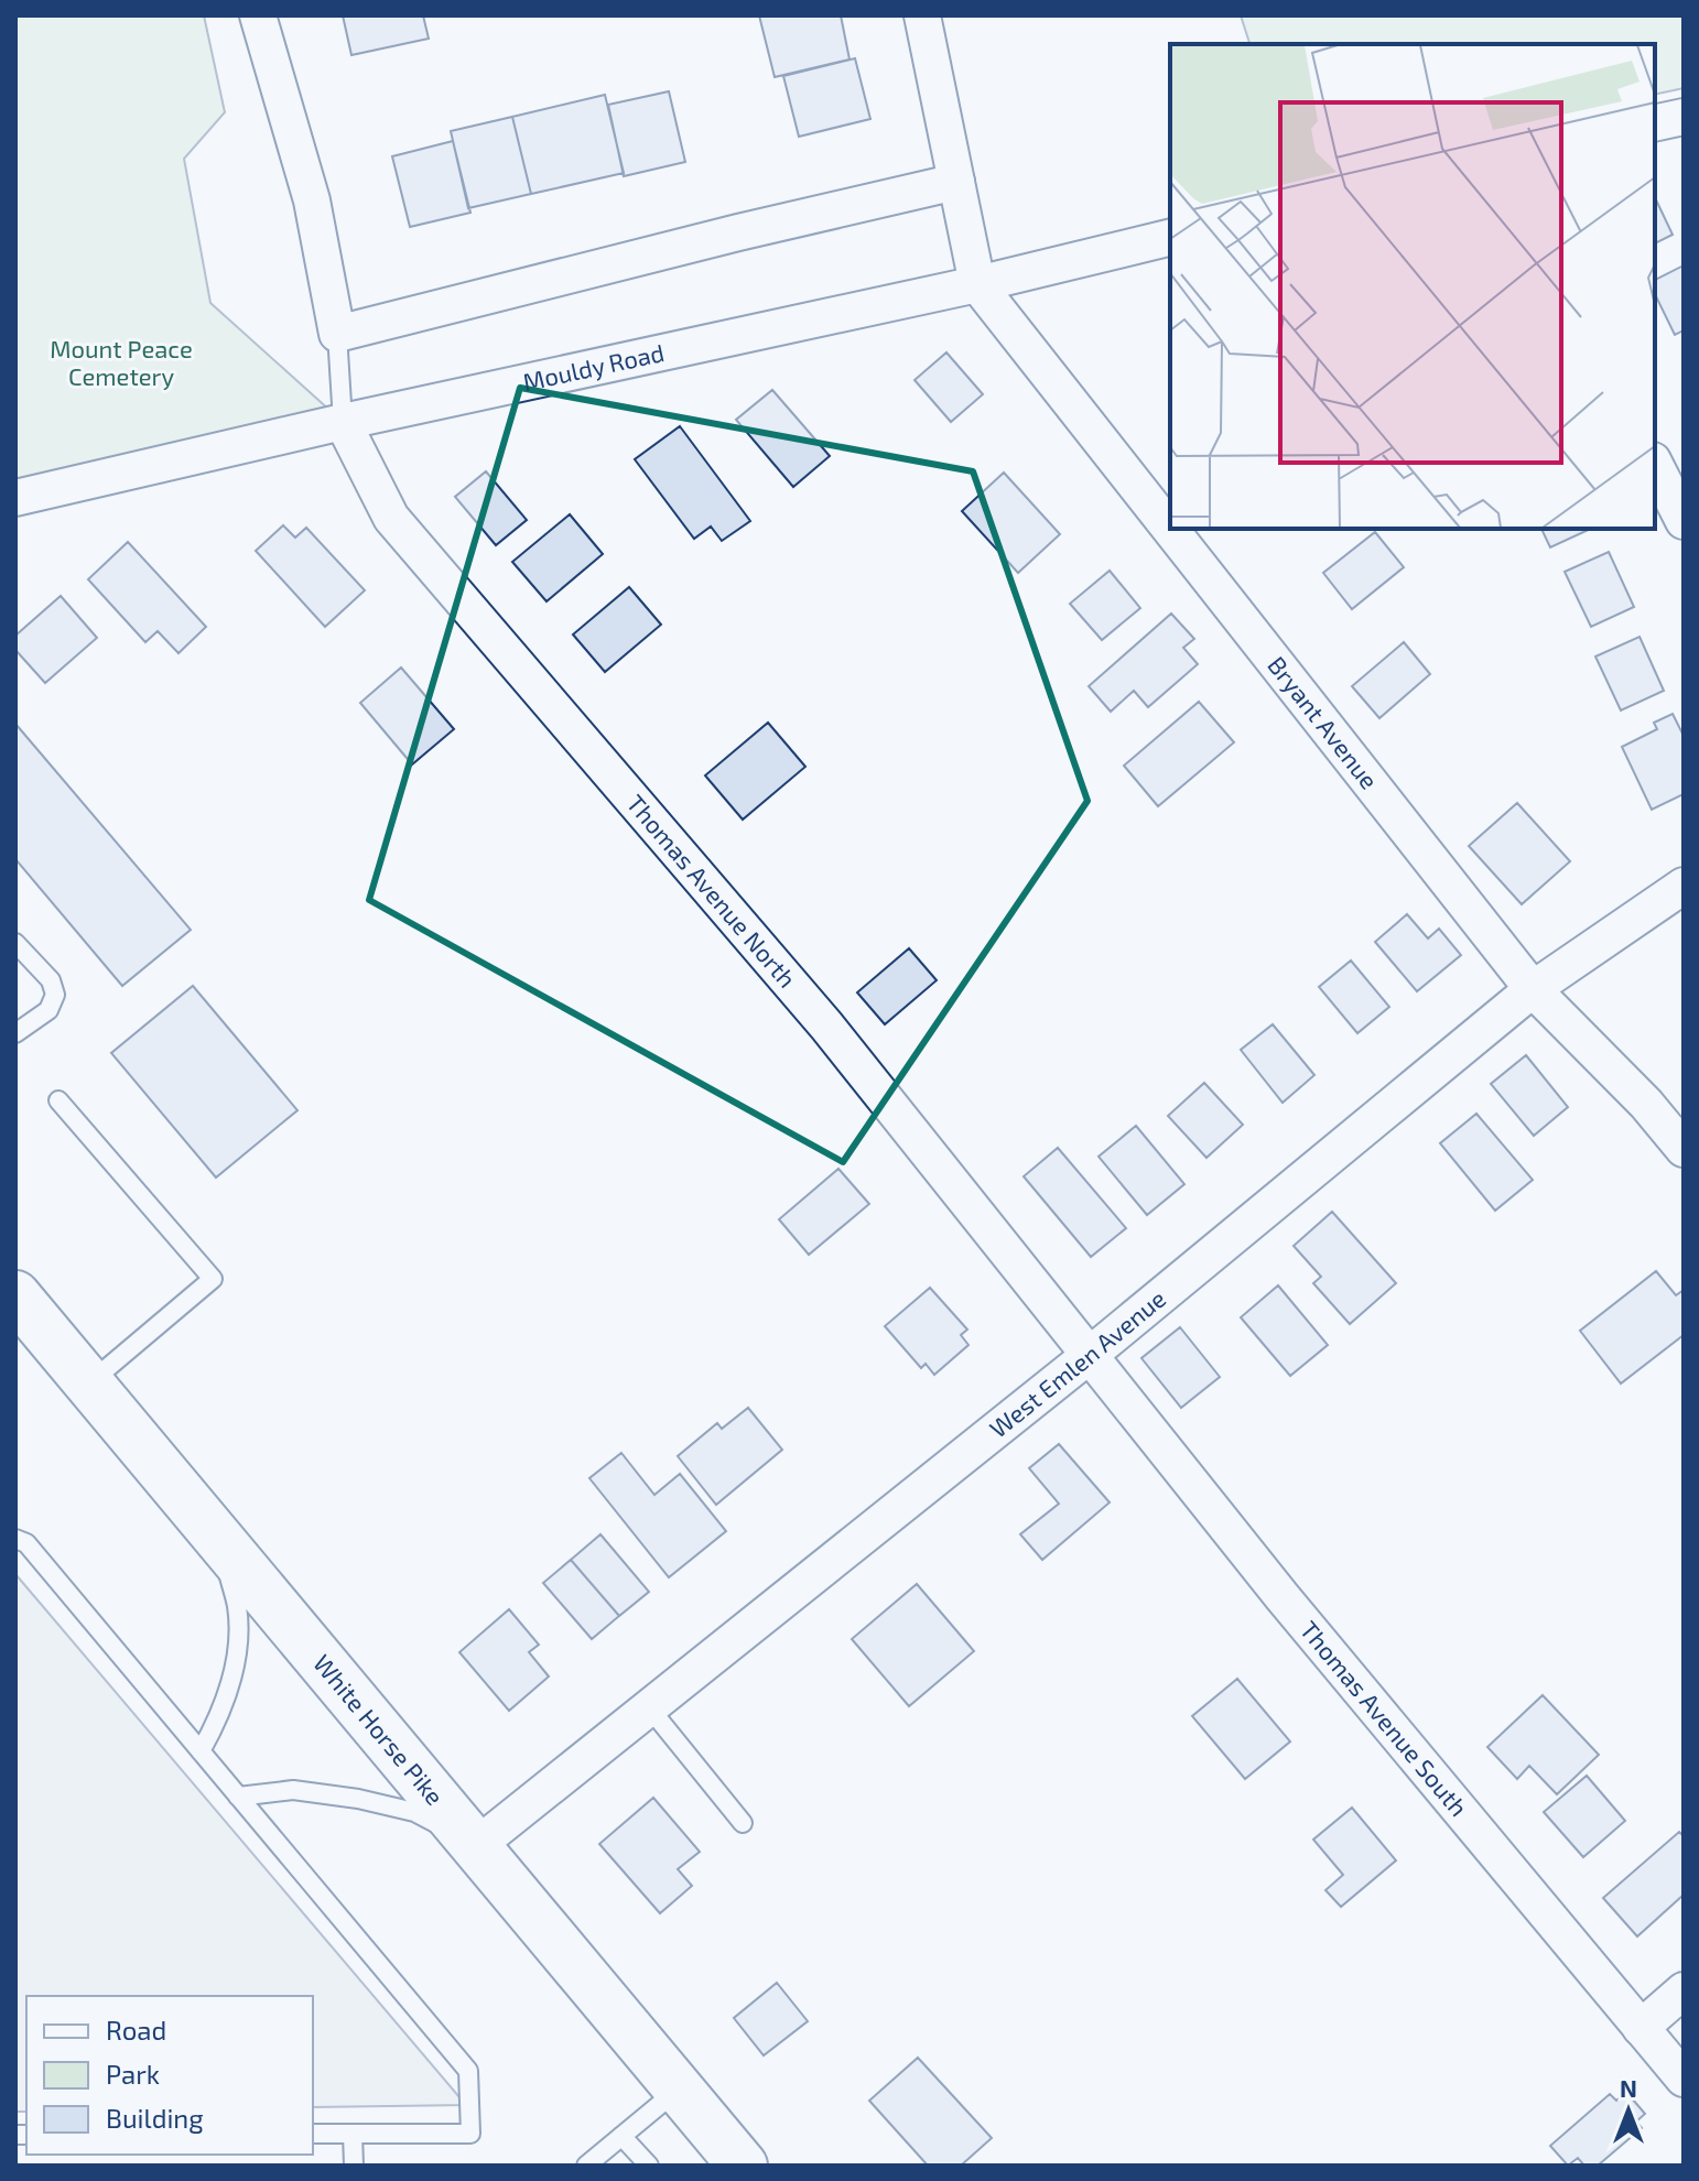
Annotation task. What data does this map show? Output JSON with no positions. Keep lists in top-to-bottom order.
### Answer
{
  "streets": {
    "highway": ["White Horse Pike"],
    "street": [
      "Mouldy Road",
      "Bryant Avenue",
      "Thomas Avenue North",
      "West Emlen Avenue",
      "Thomas Avenue South"
    ]
  },
  "crossings": [
    ["Mouldy Road", "Bryant Avenue"],
    ["Mouldy Road", "Thomas Avenue North"],
    ["Bryant Avenue", "West Emlen Avenue"],
    ["Thomas Avenue North", "West Emlen Avenue"],
    ["Thomas Avenue North", "Thomas Avenue South"],
    ["West Emlen Avenue", "Thomas Avenue South"],
    ["West Emlen Avenue", "White Horse Pike"]
  ],
  "parks": ["Mount Peace Cemetery"],
  "legend": ["Road", "Park", "Building"],
  "north": "top"
}
